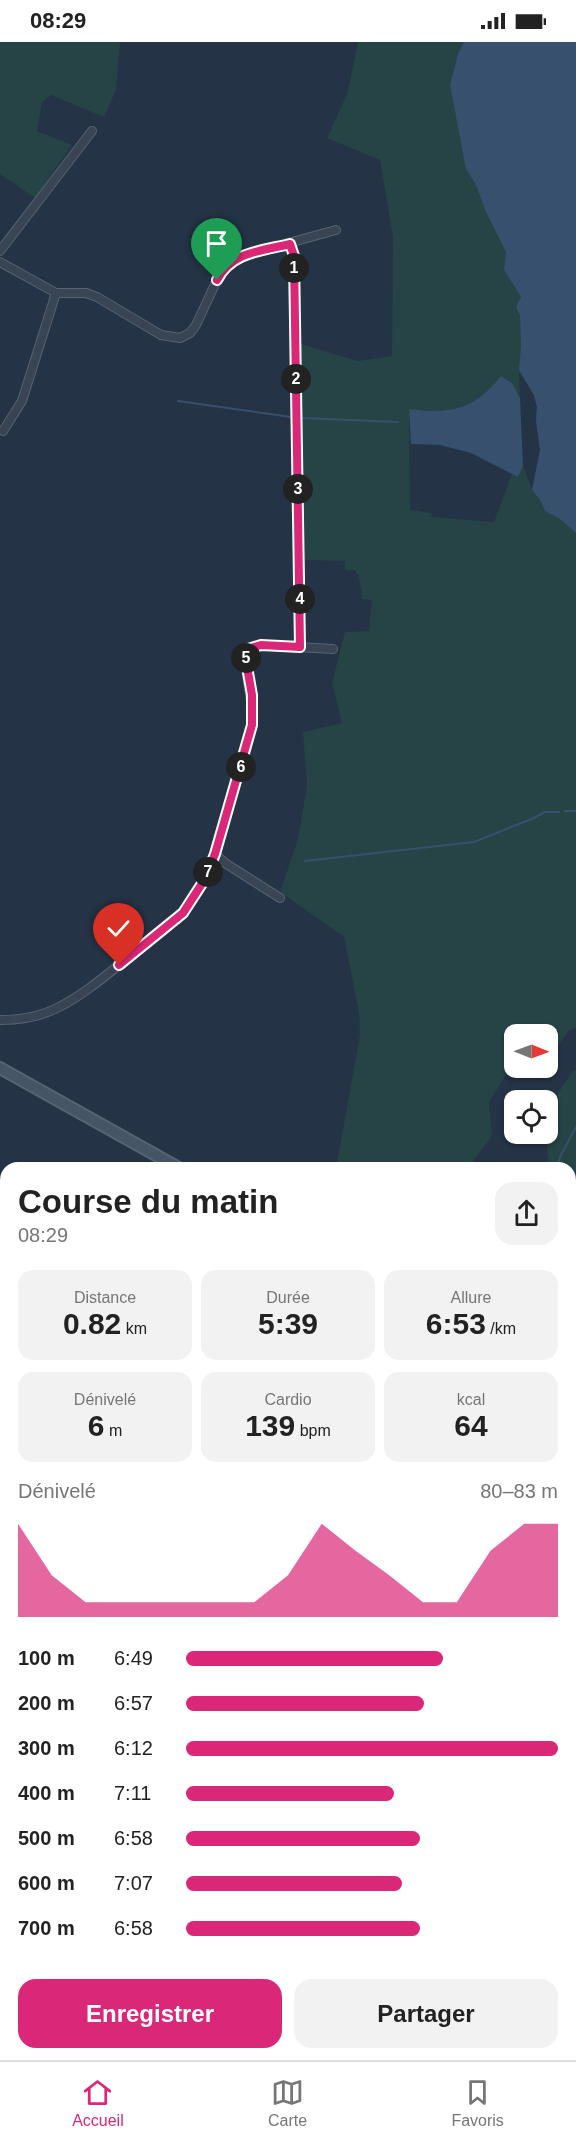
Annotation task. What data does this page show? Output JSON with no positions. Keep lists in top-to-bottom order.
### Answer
{
  "north": "right",
  "page": {
    "status": "08:29",
    "pins": [
      "1",
      "2",
      "3",
      "4",
      "5",
      "6",
      "7"
    ],
    "heading": ["Course du matin", "08:29"],
    "stats": [
      ["Distance", "0.82 km"],
      ["Durée", "5:39"],
      ["Allure", "6:53 /km"],
      ["Dénivelé", "6 m"],
      ["Cardio", "139 bpm"],
      ["kcal", "64"]
    ],
    "chart": ["Dénivelé", "80–83 m"],
    "list": [
      {
        "name": "100 m",
        "note": "6:49"
      },
      {
        "name": "200 m",
        "note": "6:57"
      },
      {
        "name": "300 m",
        "note": "6:12"
      },
      {
        "name": "400 m",
        "note": "7:11"
      },
      {
        "name": "500 m",
        "note": "6:58"
      },
      {
        "name": "600 m",
        "note": "7:07"
      },
      {
        "name": "700 m",
        "note": "6:58"
      }
    ],
    "buttons": ["Enregistrer", "Partager"],
    "tabs": ["Accueil", "Carte", "Favoris"]
  }
}
